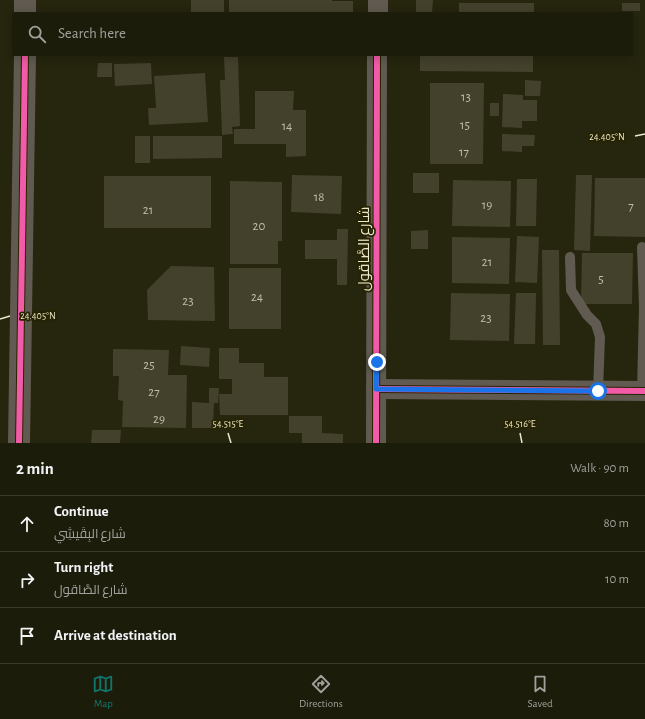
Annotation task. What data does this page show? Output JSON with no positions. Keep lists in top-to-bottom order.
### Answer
{
  "streets": {
    "street": ["شارع الصَّاقول"]
  },
  "house_numbers": [
    "13",
    "15",
    "14",
    "17",
    "18",
    "19",
    "7",
    "21",
    "20",
    "21",
    "5",
    "24",
    "23",
    "23",
    "25",
    "27",
    "29"
  ],
  "page": {
    "search": "Search here",
    "heading": ["2 min", "Walk · 90 m"],
    "list": [
      ["Continue", "شارع البِقَيشِي", "80 m"],
      ["Turn right", "شارع الصَّاقول", "10 m"],
      "Arrive at destination"
    ],
    "nav": ["Map", "Directions", "Saved"]
  },
  "coordinates": ["24.405°N", "54.515°E", "54.516°E"]
}
